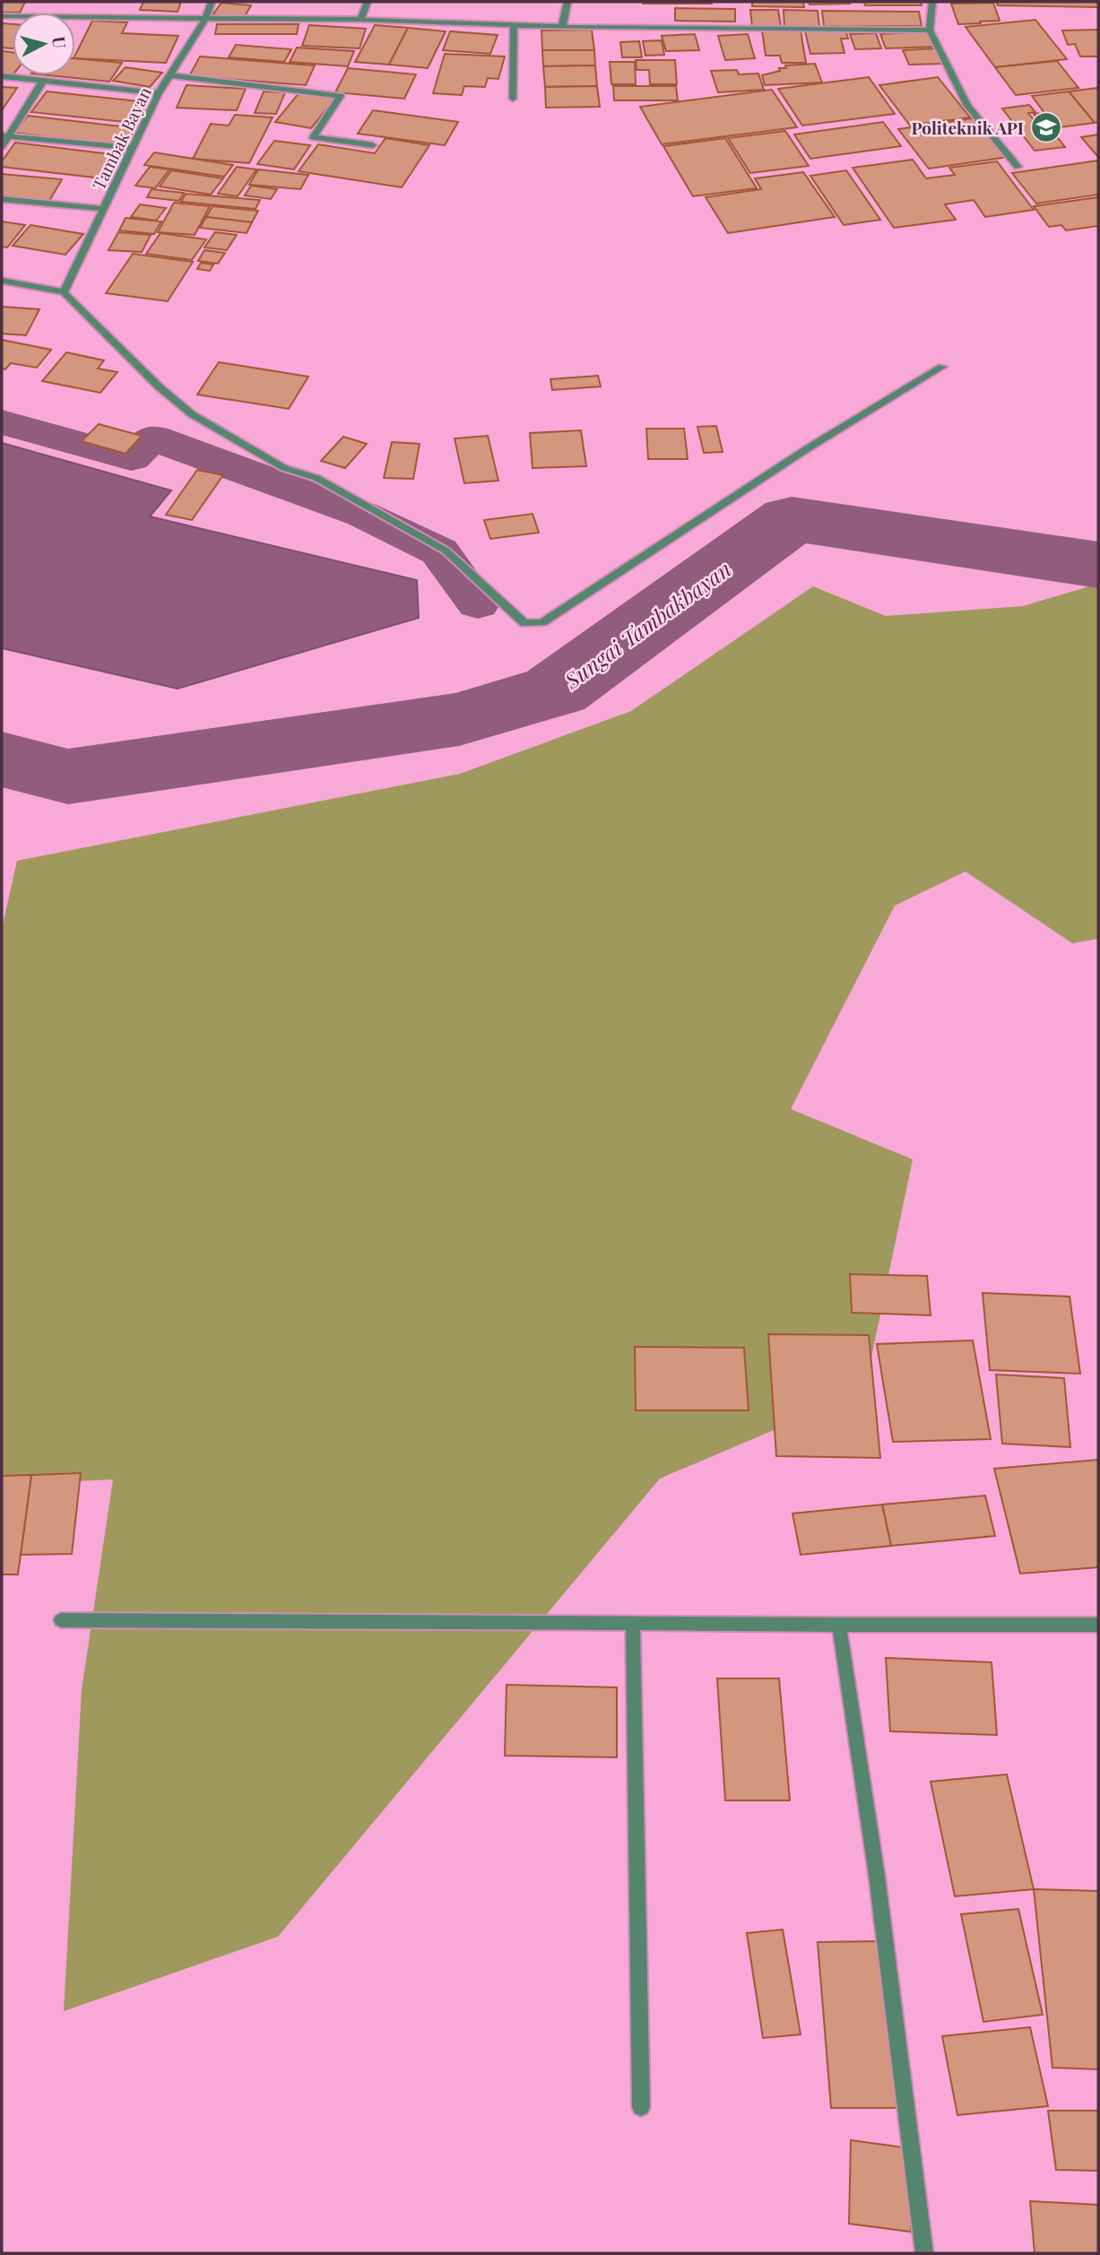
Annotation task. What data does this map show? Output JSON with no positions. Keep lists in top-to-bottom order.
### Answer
{
  "streets": {
    "street": ["Tambak Bayan"]
  },
  "water": ["Sungai Tambakbayan"],
  "places": {
    "school or university": ["Politeknik API"]
  },
  "north": "right"
}
